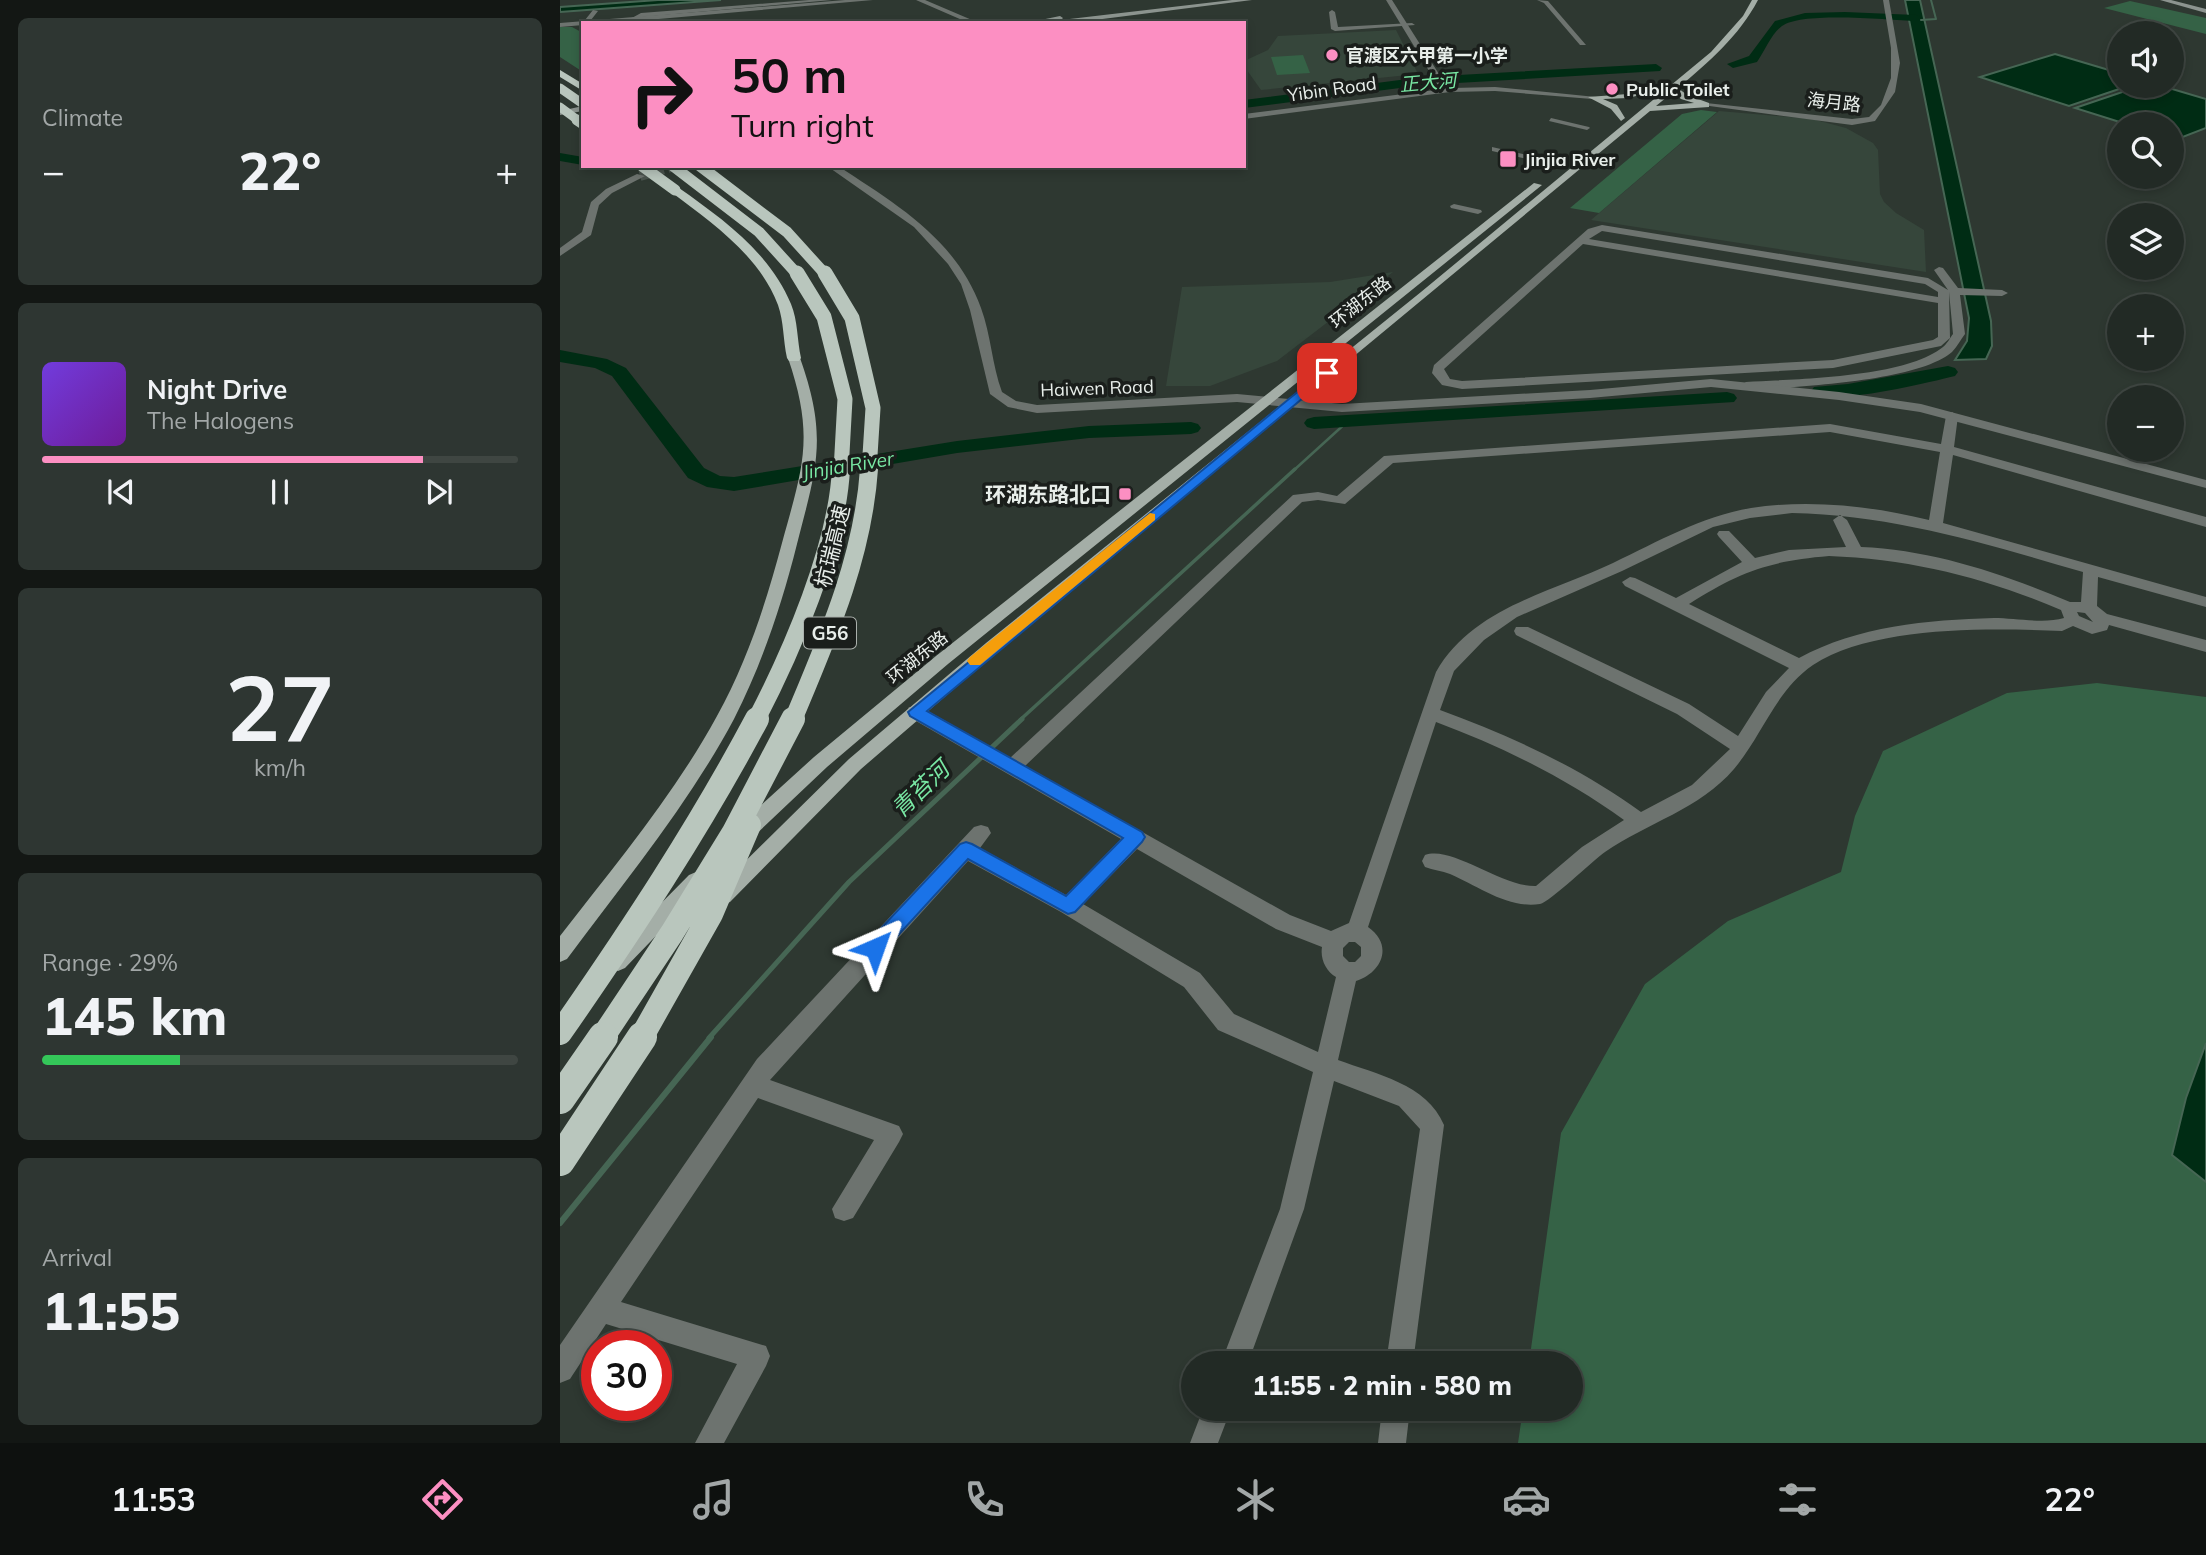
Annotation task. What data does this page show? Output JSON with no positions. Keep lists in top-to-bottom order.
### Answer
{
  "streets": {
    "highway": ["杭瑞高速", "G56"],
    "main road": ["环湖东路"],
    "street": ["Yibin Road", "海月路", "Haiwen Road"]
  },
  "crossings": [
    ["环湖东路", "Haiwen Road"]
  ],
  "water": ["正大河", "Jinjia River", "青苔河"],
  "places": {
    "other": ["官渡区六甲第一小学", "Public Toilet"],
    "transit": ["Jinjia River", "环湖东路北口"]
  },
  "page": {
    "tile": [
      "Climate",
      ["27", "km/h"],
      ["Range · 29%", "145 km"],
      ["Arrival", "11:55"]
    ],
    "map_buttons": ["+", "−"],
    "turn": ["50 m", "Turn right"],
    "heat": ["−", "22°", "+"],
    "song": ["Night Drive", "The Halogens"],
    "limit": "30",
    "trip": "11:55 · 2 min · 580 m",
    "tabs": ["11:53", "22°"]
  }
}
